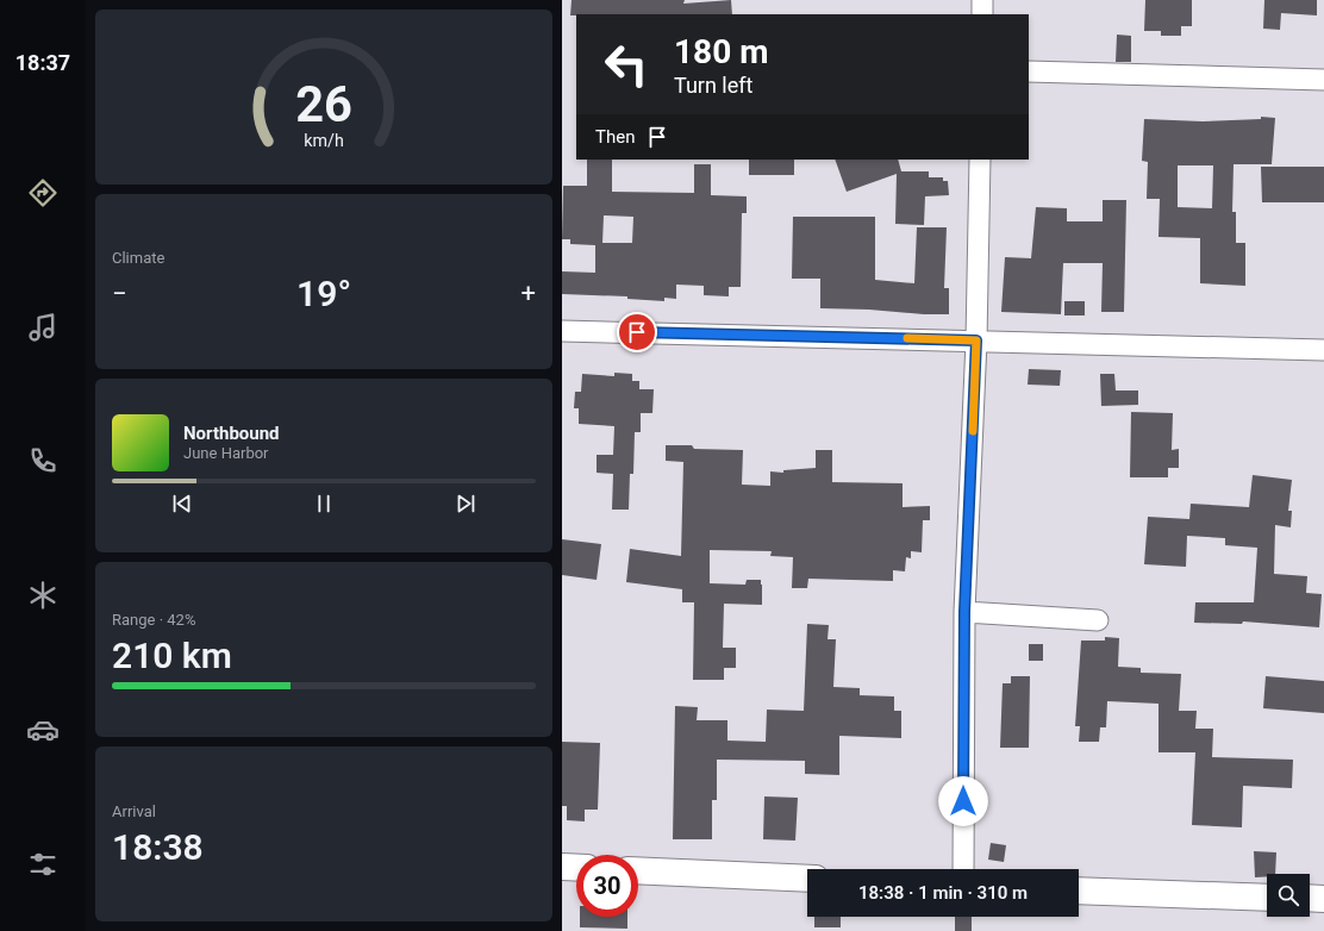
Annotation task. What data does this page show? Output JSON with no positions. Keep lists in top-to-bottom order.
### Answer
{
  "page": {
    "tabs": "18:37",
    "turn": ["180 m", "Turn left"],
    "then": "Then",
    "tile": [
      "Climate",
      ["Range · 42%", "210 km"],
      ["Arrival", "18:38"]
    ],
    "heat": ["−", "19°", "+"],
    "song": ["Northbound", "June Harbor"],
    "limit": "30",
    "trip": "18:38 · 1 min · 310 m",
    "gauge": ["26", "km/h"]
  }
}
